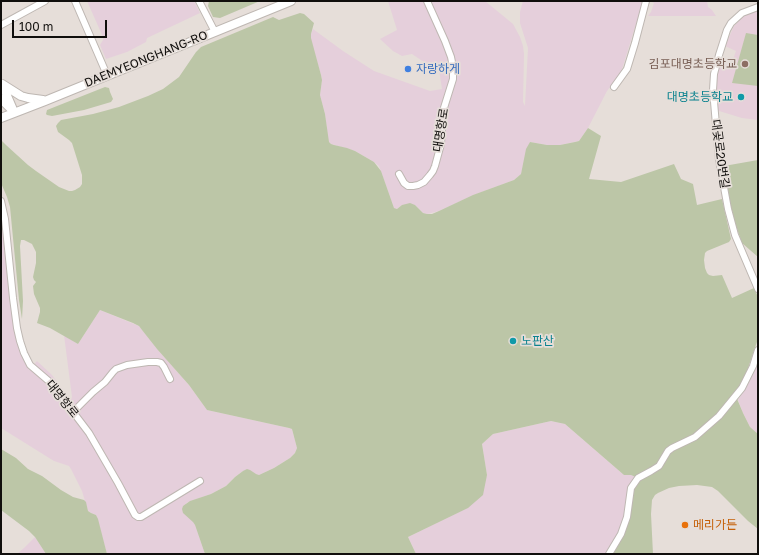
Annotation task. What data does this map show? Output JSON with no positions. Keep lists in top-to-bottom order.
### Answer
{
  "streets": {
    "main road": ["DAEMYEONGHANG-RO"],
    "street": ["대명항로", "대곶로20번길"]
  },
  "places": [
    "김포대명초등학교",
    "자랑하게",
    "대명초등학교",
    "노판산",
    "메리가든"
  ],
  "scale_bar": "100 m"
}
